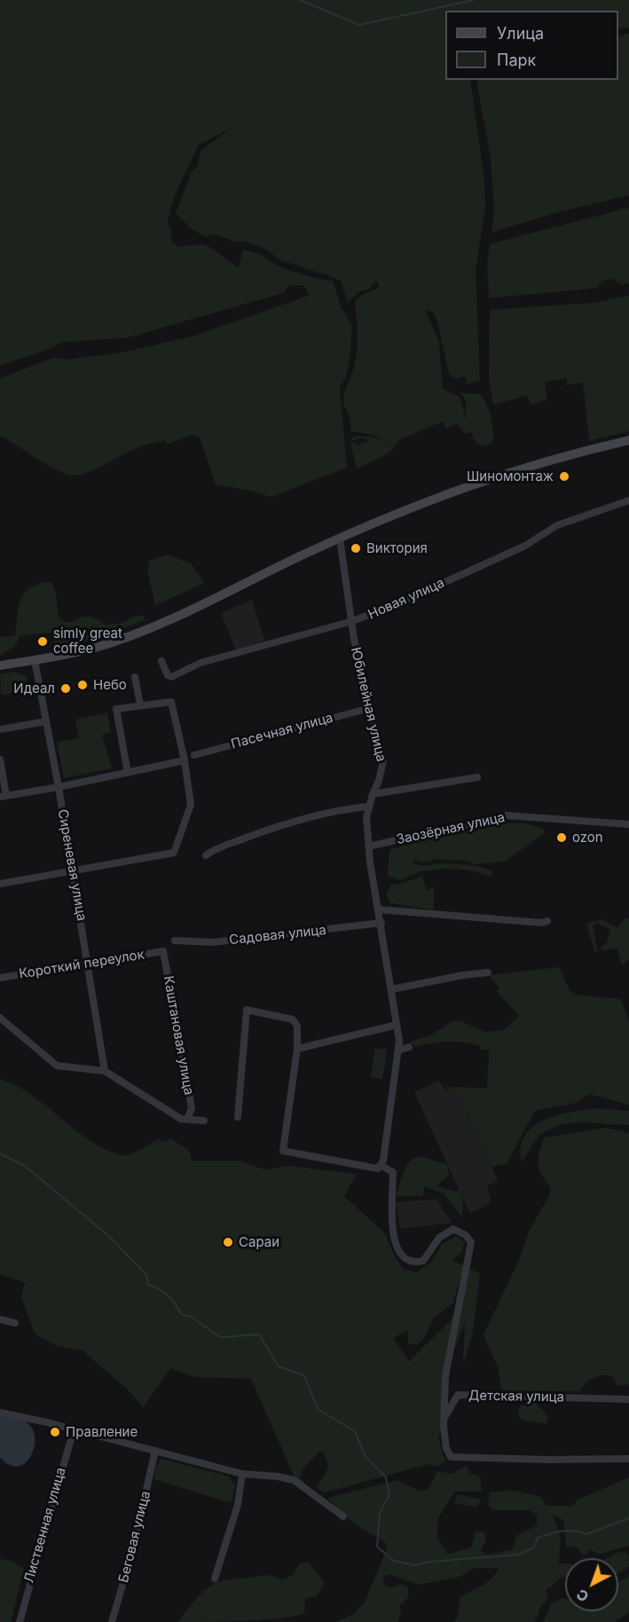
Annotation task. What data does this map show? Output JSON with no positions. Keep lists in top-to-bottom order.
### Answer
{
  "streets": {
    "street": [
      "Новая улица",
      "Юбилейная улица",
      "Пасечная улица",
      "Заозёрная улица",
      "Сиреневая улица",
      "Садовая улица",
      "Короткий переулок",
      "Каштановая улица",
      "Детская улица",
      "Лиственная улица",
      "Беговая улица"
    ]
  },
  "crossings": [
    ["Новая улица", "Юбилейная улица"],
    ["Юбилейная улица", "Пасечная улица"],
    ["Юбилейная улица", "Заозёрная улица"],
    ["Юбилейная улица", "Садовая улица"],
    ["Сиреневая улица", "Короткий переулок"],
    ["Короткий переулок", "Каштановая улица"]
  ],
  "places": [
    "Шиномонтаж",
    "Виктория",
    "simly great coffee",
    "Небо",
    "Идеал",
    "ozon",
    "Сараи",
    "Правление"
  ],
  "legend": ["Улица", "Парк"],
  "north": "bottom left"
}
